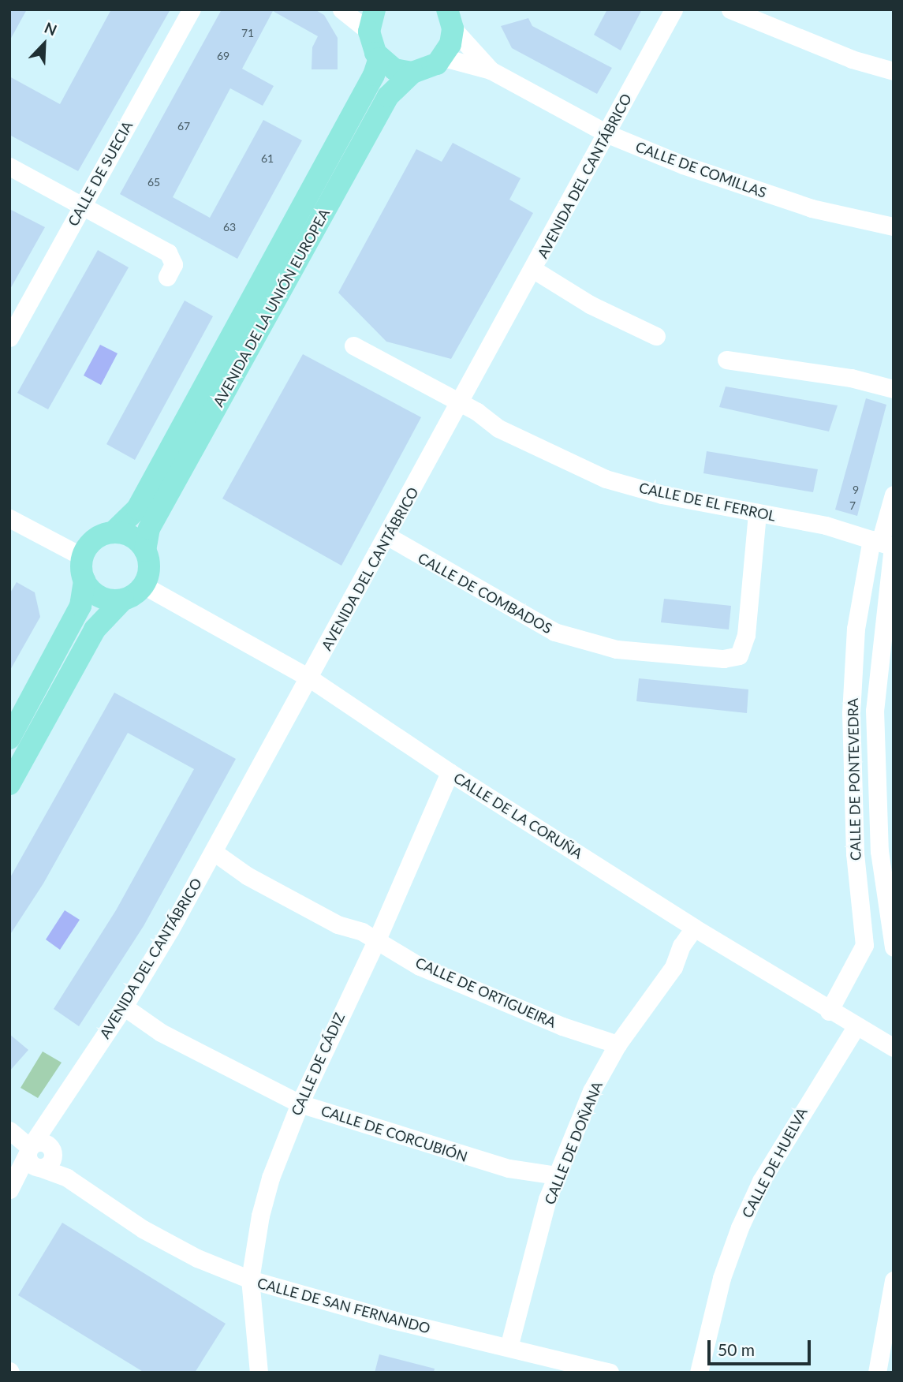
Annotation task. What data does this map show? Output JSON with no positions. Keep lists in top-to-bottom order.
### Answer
{
  "streets": {
    "main road": ["AVENIDA DE LA UNIÓN EUROPEA"],
    "street": [
      "CALLE DE COMILLAS",
      "CALLE DE SUECIA",
      "AVENIDA DEL CANTÁBRICO",
      "CALLE DE EL FERROL",
      "CALLE DE COMBADOS",
      "CALLE DE PONTEVEDRA",
      "CALLE DE LA CORUÑA",
      "CALLE DE ORTIGUEIRA",
      "CALLE DE CÁDIZ",
      "CALLE DE CORCUBIÓN",
      "CALLE DE DOÑANA",
      "CALLE DE HUELVA",
      "CALLE DE SAN FERNANDO"
    ]
  },
  "crossings": [
    ["CALLE DE COMILLAS", "AVENIDA DEL CANTÁBRICO"],
    ["AVENIDA DEL CANTÁBRICO", "CALLE DE EL FERROL"],
    ["AVENIDA DEL CANTÁBRICO", "CALLE DE COMBADOS"],
    ["AVENIDA DEL CANTÁBRICO", "CALLE DE LA CORUÑA"],
    ["AVENIDA DEL CANTÁBRICO", "CALLE DE ORTIGUEIRA"],
    ["AVENIDA DEL CANTÁBRICO", "CALLE DE CORCUBIÓN"],
    ["AVENIDA DEL CANTÁBRICO", "CALLE DE SAN FERNANDO"],
    ["AVENIDA DE LA UNIÓN EUROPEA", "CALLE DE LA CORUÑA"],
    ["CALLE DE EL FERROL", "CALLE DE COMBADOS"],
    ["CALLE DE EL FERROL", "CALLE DE PONTEVEDRA"],
    ["CALLE DE PONTEVEDRA", "CALLE DE LA CORUÑA"],
    ["CALLE DE LA CORUÑA", "CALLE DE CÁDIZ"],
    ["CALLE DE LA CORUÑA", "CALLE DE DOÑANA"],
    ["CALLE DE LA CORUÑA", "CALLE DE HUELVA"],
    ["CALLE DE ORTIGUEIRA", "CALLE DE CÁDIZ"],
    ["CALLE DE ORTIGUEIRA", "CALLE DE DOÑANA"],
    ["CALLE DE CÁDIZ", "CALLE DE CORCUBIÓN"],
    ["CALLE DE CÁDIZ", "CALLE DE SAN FERNANDO"],
    ["CALLE DE CORCUBIÓN", "CALLE DE DOÑANA"],
    ["CALLE DE DOÑANA", "CALLE DE SAN FERNANDO"]
  ],
  "house_numbers": [
    "71",
    "69",
    "67",
    "61",
    "65",
    "63",
    "9",
    "7"
  ],
  "scale_bar": "50 m",
  "north": "top right"
}
